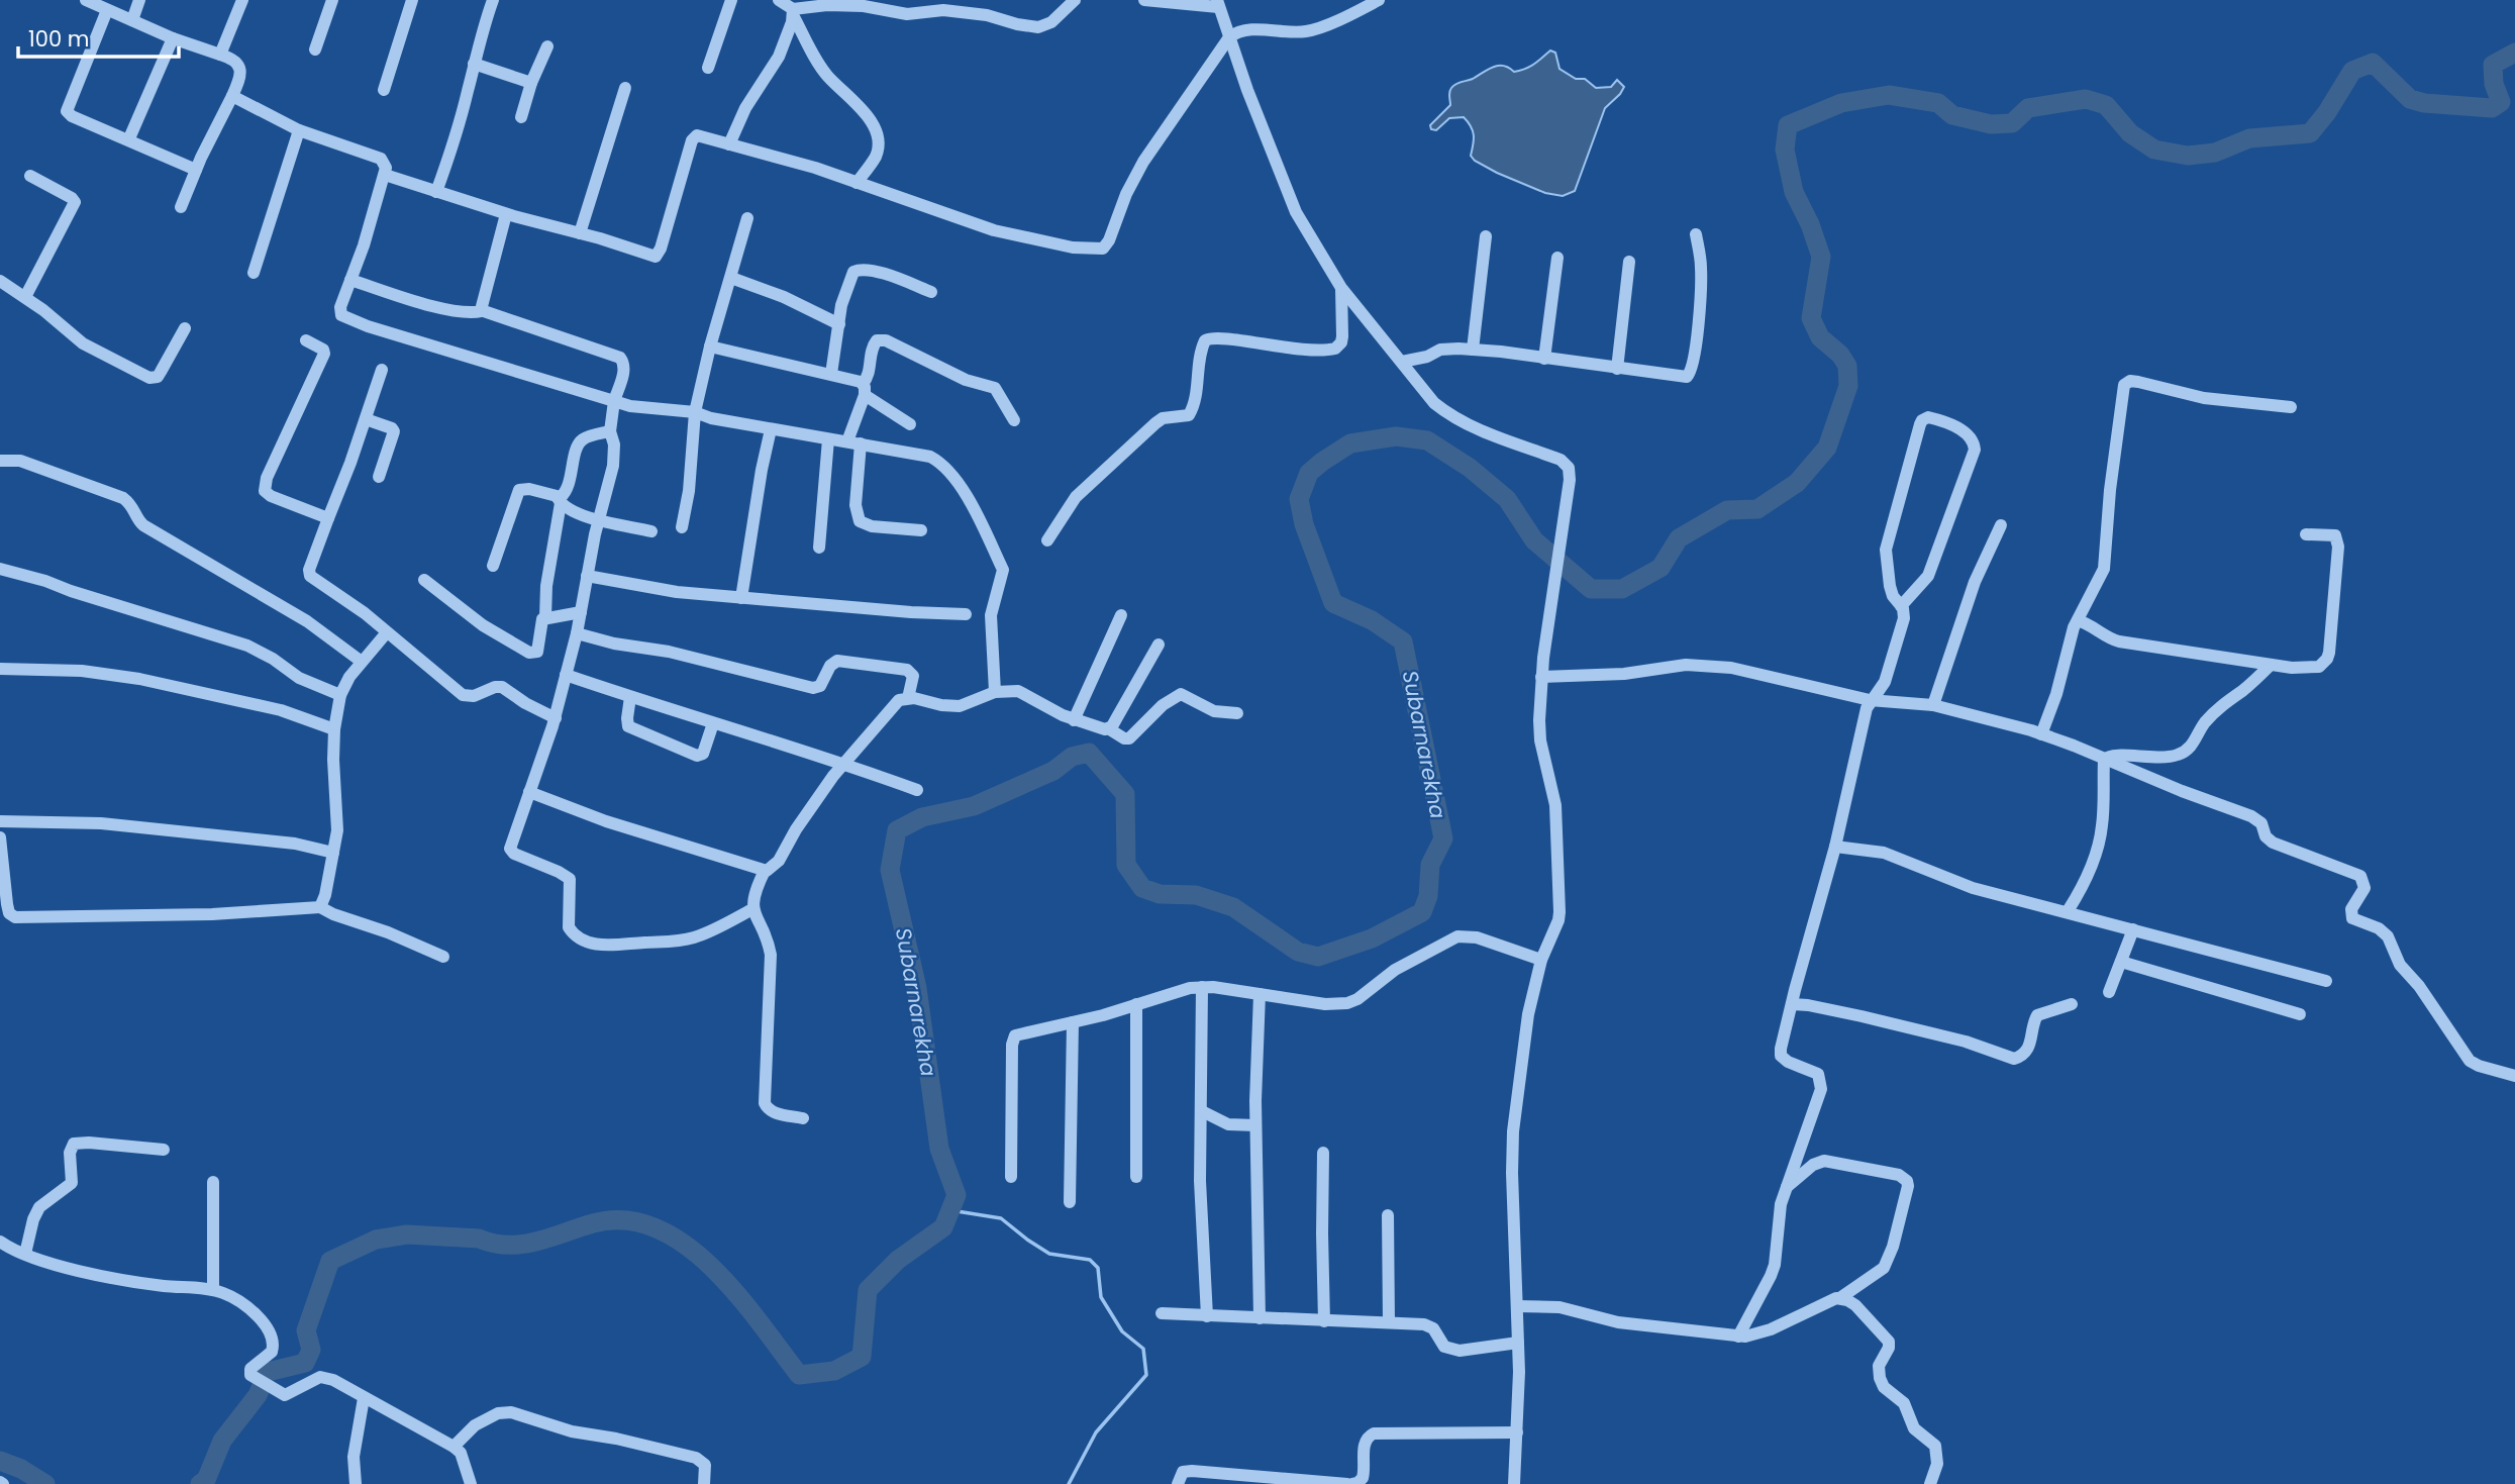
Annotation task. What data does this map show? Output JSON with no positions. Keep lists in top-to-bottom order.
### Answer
{
  "water": ["Subarnarekha"],
  "scale_bar": "100 m"
}
